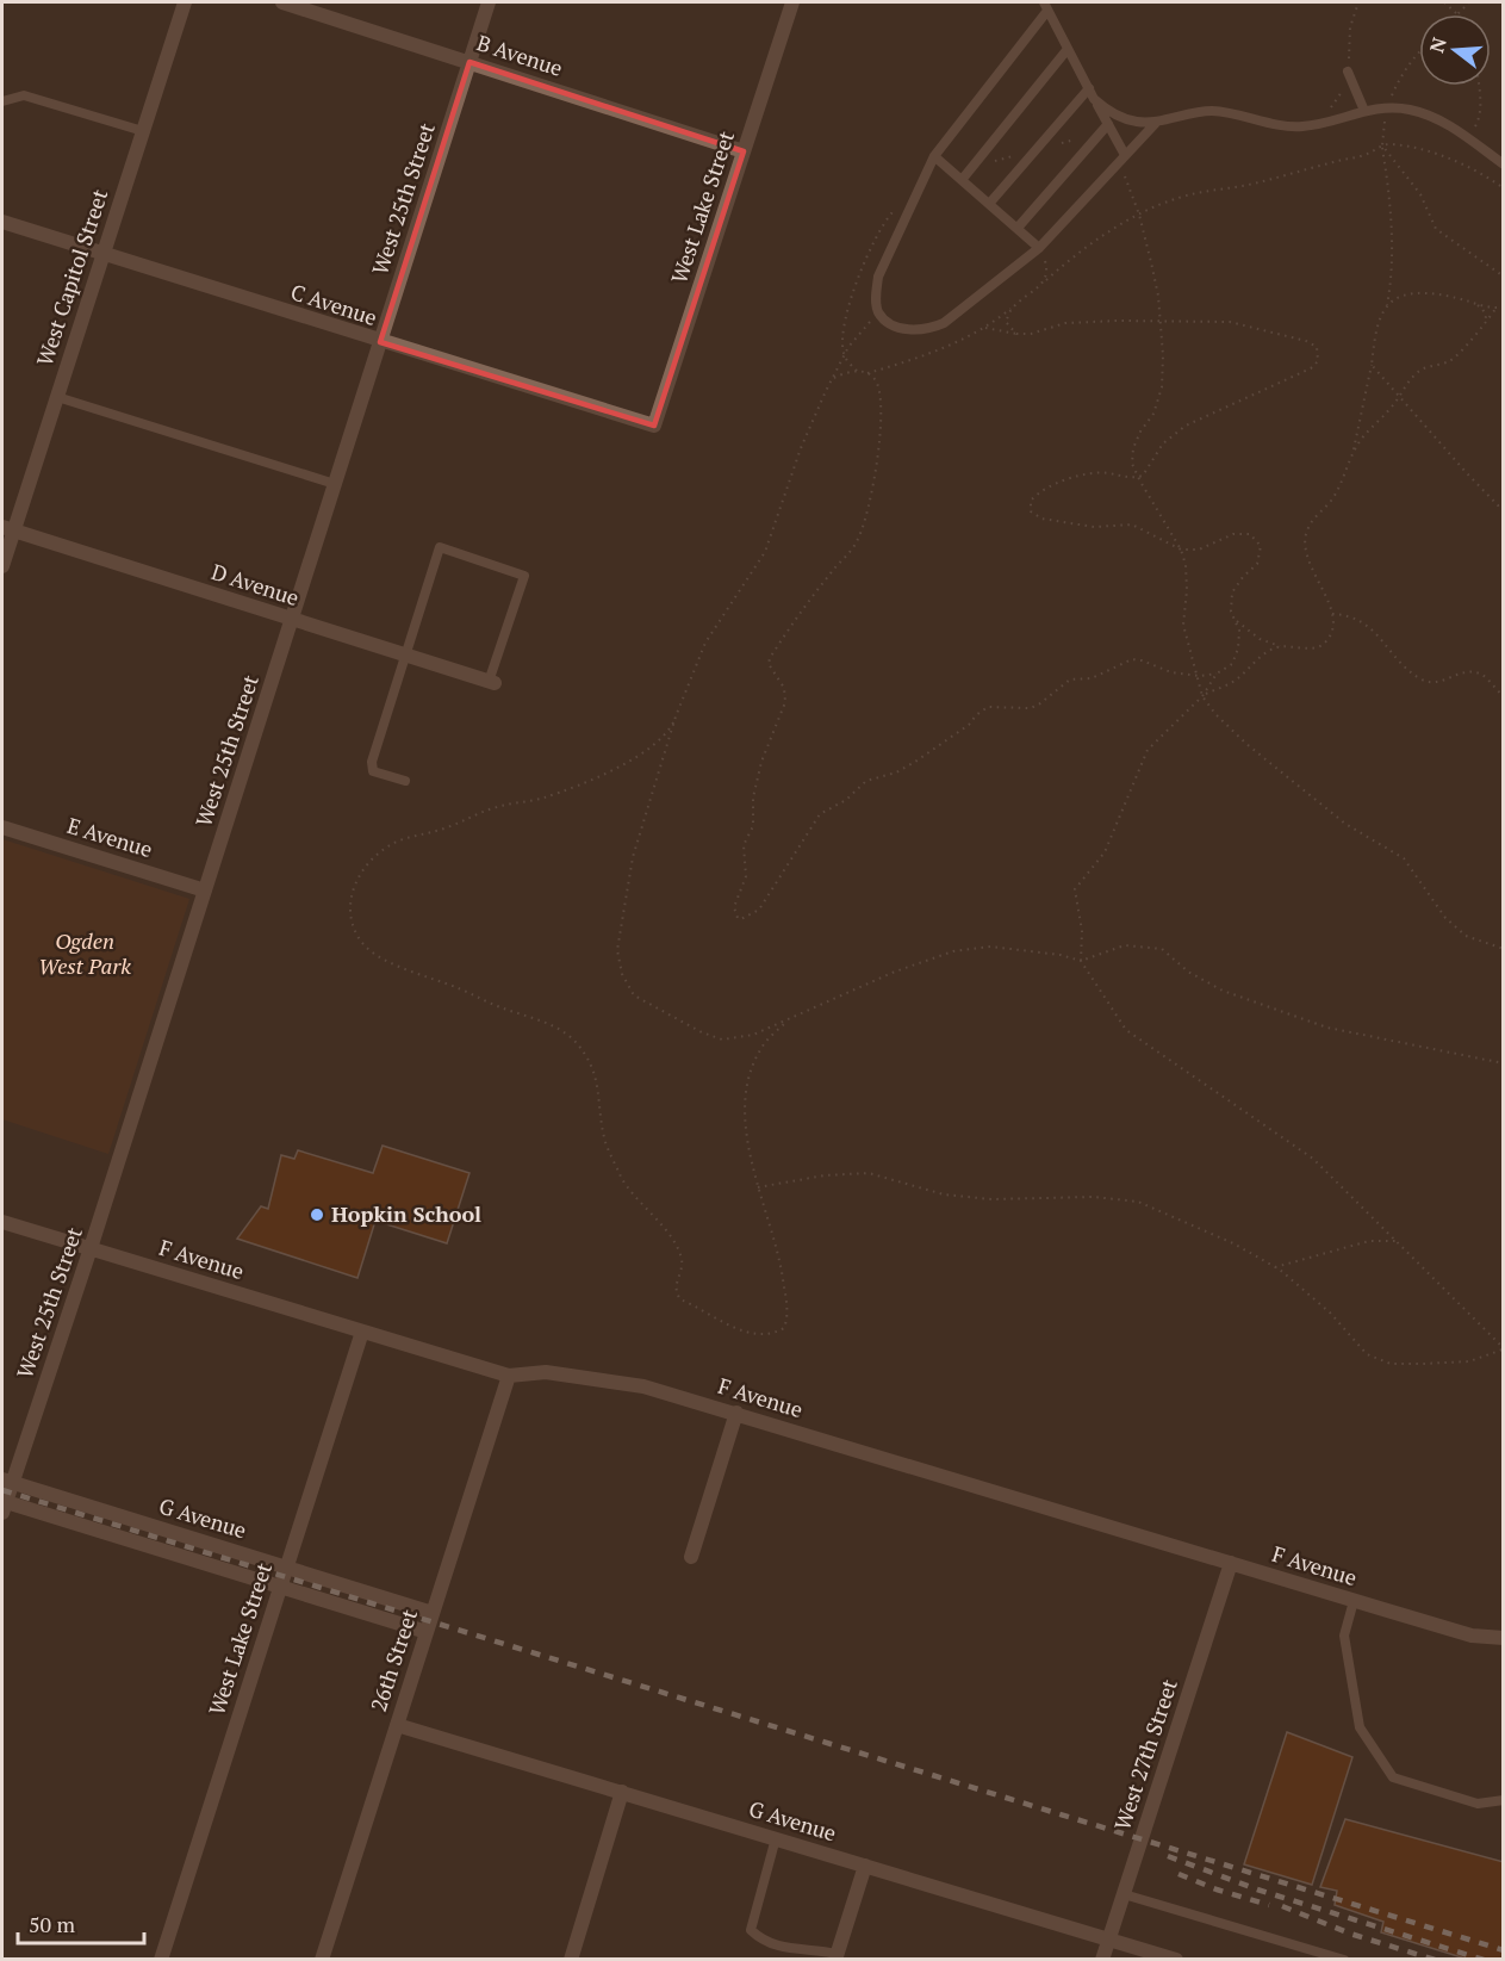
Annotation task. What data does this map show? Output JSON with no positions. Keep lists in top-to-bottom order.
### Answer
{
  "streets": {
    "street": [
      "B Avenue",
      "West 25th Street",
      "West Lake Street",
      "West Capitol Street",
      "C Avenue",
      "D Avenue",
      "E Avenue",
      "F Avenue",
      "G Avenue",
      "26th Street",
      "West 27th Street"
    ]
  },
  "crossings": [
    ["B Avenue", "West 25th Street"],
    ["B Avenue", "West Lake Street"],
    ["West 25th Street", "C Avenue"],
    ["West 25th Street", "D Avenue"],
    ["West 25th Street", "E Avenue"],
    ["West 25th Street", "F Avenue"],
    ["West 25th Street", "G Avenue"],
    ["West Lake Street", "C Avenue"],
    ["West Lake Street", "F Avenue"],
    ["West Lake Street", "G Avenue"],
    ["West Capitol Street", "C Avenue"],
    ["West Capitol Street", "D Avenue"],
    ["F Avenue", "26th Street"],
    ["F Avenue", "West 27th Street"],
    ["G Avenue", "26th Street"],
    ["G Avenue", "West 27th Street"]
  ],
  "parks": ["Ogden West Park"],
  "places": ["Hopkin School"],
  "scale_bar": "50 m",
  "north": "left"
}
